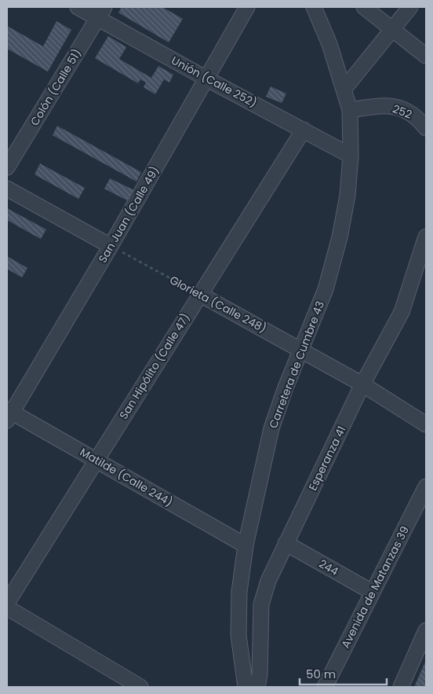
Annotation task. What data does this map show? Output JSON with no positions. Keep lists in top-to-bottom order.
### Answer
{
  "streets": {
    "street": [
      "Unión (Calle 252)",
      "Colón (Calle 51)",
      "252",
      "San Juan (Calle 49)",
      "Glorieta (Calle 248)",
      "Carretera de Cumbre 43",
      "San Hipólito (Calle 47)",
      "Esperanza 41",
      "Matilde (Calle 244)",
      "244",
      "Avenida de Matanzas 39"
    ]
  },
  "crossings": [
    ["Unión (Calle 252)", "Colón (Calle 51)"],
    ["Unión (Calle 252)", "San Juan (Calle 49)"],
    ["Unión (Calle 252)", "Carretera de Cumbre 43"],
    ["Unión (Calle 252)", "San Hipólito (Calle 47)"],
    ["252", "Carretera de Cumbre 43"],
    ["San Juan (Calle 49)", "Glorieta (Calle 248)"],
    ["San Juan (Calle 49)", "Matilde (Calle 244)"],
    ["Glorieta (Calle 248)", "Carretera de Cumbre 43"],
    ["Glorieta (Calle 248)", "San Hipólito (Calle 47)"],
    ["Glorieta (Calle 248)", "Esperanza 41"],
    ["Carretera de Cumbre 43", "Matilde (Calle 244)"],
    ["San Hipólito (Calle 47)", "Matilde (Calle 244)"],
    ["Esperanza 41", "244"],
    ["244", "Avenida de Matanzas 39"]
  ],
  "scale_bar": "50 m"
}
